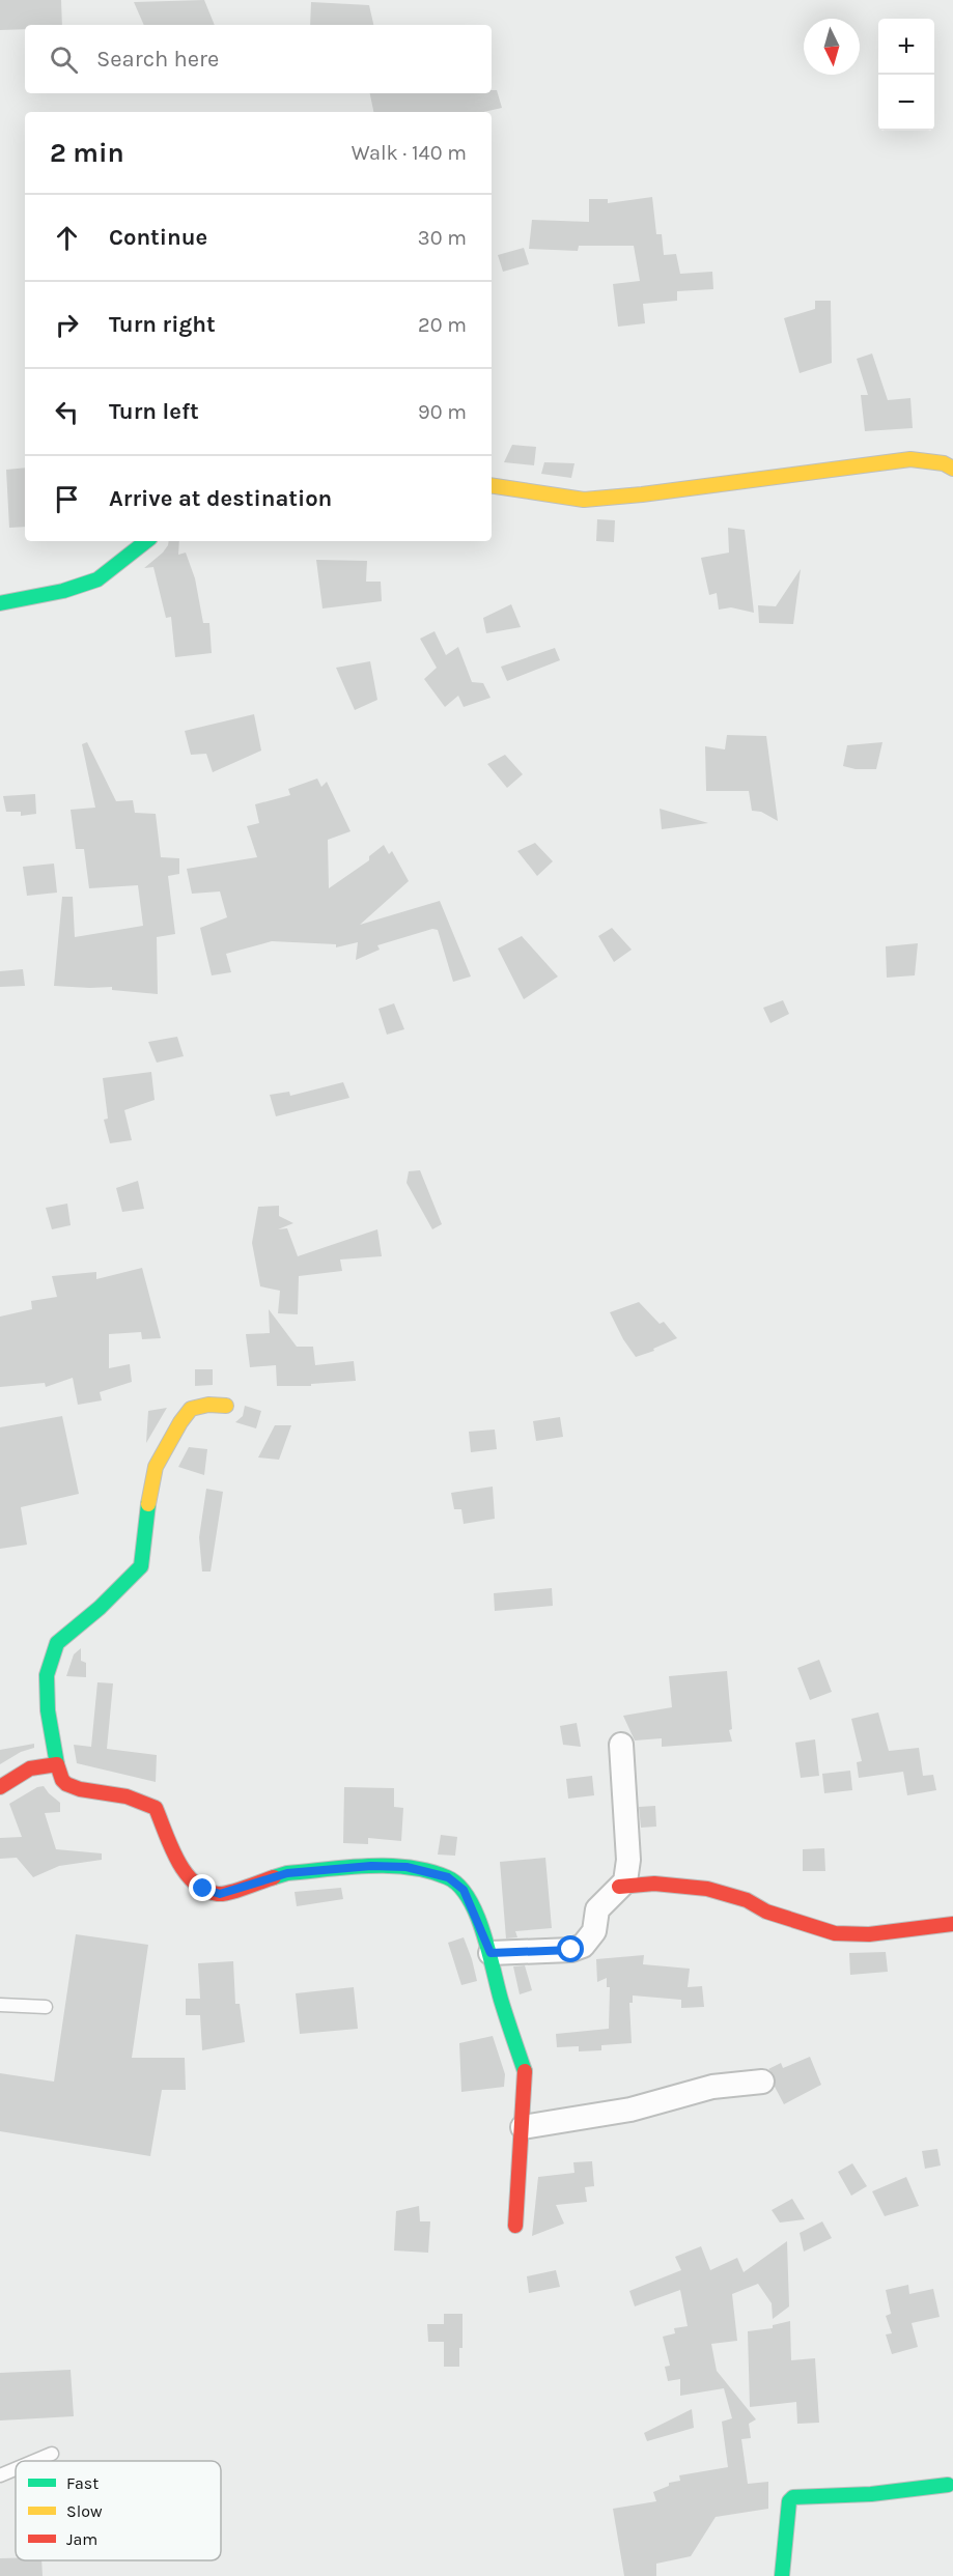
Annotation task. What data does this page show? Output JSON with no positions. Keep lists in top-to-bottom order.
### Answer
{
  "legend": ["Fast", "Slow", "Jam"],
  "north": "bottom",
  "page": {
    "map_buttons": ["+", "−"],
    "search": "Search here",
    "heading": ["2 min", "Walk · 140 m"],
    "list": [
      ["Continue", "30 m"],
      ["Turn right", "20 m"],
      ["Turn left", "90 m"],
      "Arrive at destination"
    ]
  }
}
